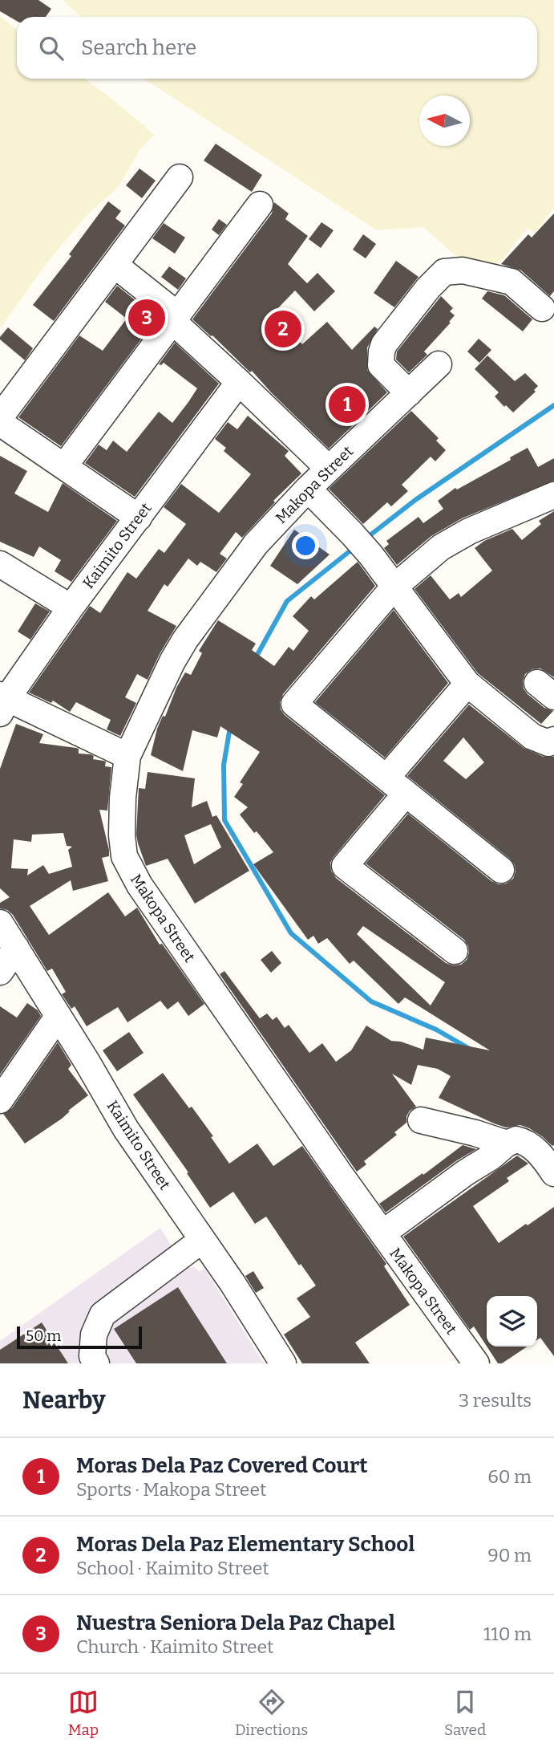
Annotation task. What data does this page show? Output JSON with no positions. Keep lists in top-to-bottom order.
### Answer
{
  "streets": {
    "street": ["Makopa Street", "Kaimito Street"]
  },
  "scale_bar": "50 m",
  "north": "left",
  "page": {
    "search": "Search here",
    "pins": ["3", "2", "1"],
    "scale": "50 m",
    "heading": ["Nearby", "3 results"],
    "list": [
      {
        "mark": "1",
        "name": "Moras Dela Paz Covered Court",
        "note": "Sports · Makopa Street",
        "value": "60 m"
      },
      {
        "mark": "2",
        "name": "Moras Dela Paz Elementary School",
        "note": "School · Kaimito Street",
        "value": "90 m"
      },
      {
        "mark": "3",
        "name": "Nuestra Seniora Dela Paz Chapel",
        "note": "Church · Kaimito Street",
        "value": "110 m"
      }
    ],
    "nav": ["Map", "Directions", "Saved"]
  }
}
